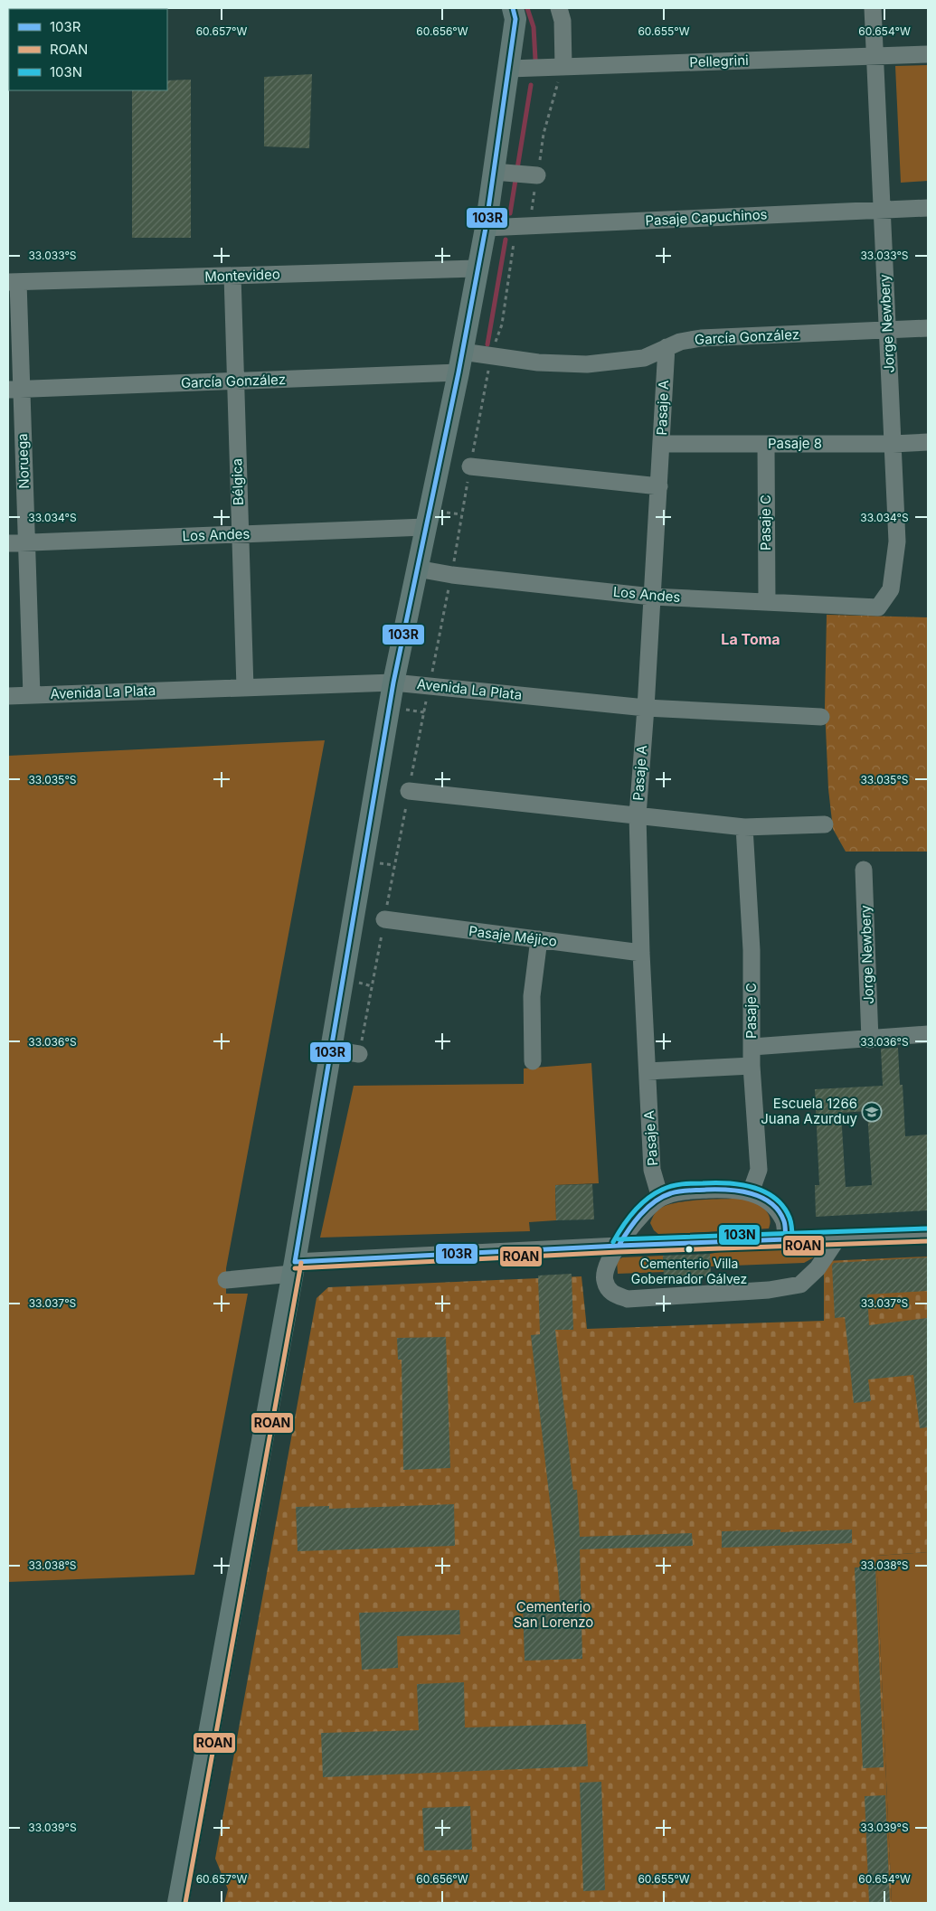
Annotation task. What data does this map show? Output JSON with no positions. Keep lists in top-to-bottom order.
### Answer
{
  "streets": {
    "street": [
      "Pellegrini",
      "Pasaje Capuchinos",
      "Montevideo",
      "Jorge Newbery",
      "García González",
      "Pasaje A",
      "Pasaje 8",
      "Noruega",
      "Bélgica",
      "Pasaje C",
      "Los Andes",
      "Avenida La Plata",
      "Pasaje Méjico"
    ]
  },
  "crossings": [
    ["Pellegrini", "Jorge Newbery"],
    ["Pasaje Capuchinos", "Jorge Newbery"],
    ["Montevideo", "Noruega"],
    ["Montevideo", "Bélgica"],
    ["Jorge Newbery", "García González"],
    ["Jorge Newbery", "Pasaje 8"],
    ["Jorge Newbery", "Los Andes"],
    ["García González", "Pasaje A"],
    ["García González", "Noruega"],
    ["García González", "Bélgica"],
    ["Pasaje A", "Pasaje 8"],
    ["Pasaje A", "Los Andes"],
    ["Pasaje A", "Avenida La Plata"],
    ["Pasaje A", "Pasaje Méjico"],
    ["Pasaje 8", "Pasaje C"],
    ["Noruega", "Los Andes"],
    ["Noruega", "Avenida La Plata"],
    ["Bélgica", "Los Andes"],
    ["Bélgica", "Avenida La Plata"],
    ["Pasaje C", "Los Andes"]
  ],
  "districts": ["La Toma"],
  "parks": ["Cementerio San Lorenzo"],
  "places": {
    "school or university": ["Escuela 1266 Juana Azurduy"],
    "other": ["Cementerio Villa Gobernador Gálvez"]
  },
  "lines": ["transit line 103R", "transit line 103N", "transit line ROAN"],
  "legend": ["103R", "ROAN", "103N"],
  "coordinates": [
    "60.657°W",
    "60.656°W",
    "60.655°W",
    "60.654°W",
    "33.033°S",
    "33.034°S",
    "33.035°S",
    "33.036°S",
    "33.037°S",
    "33.038°S",
    "33.039°S"
  ]
}
